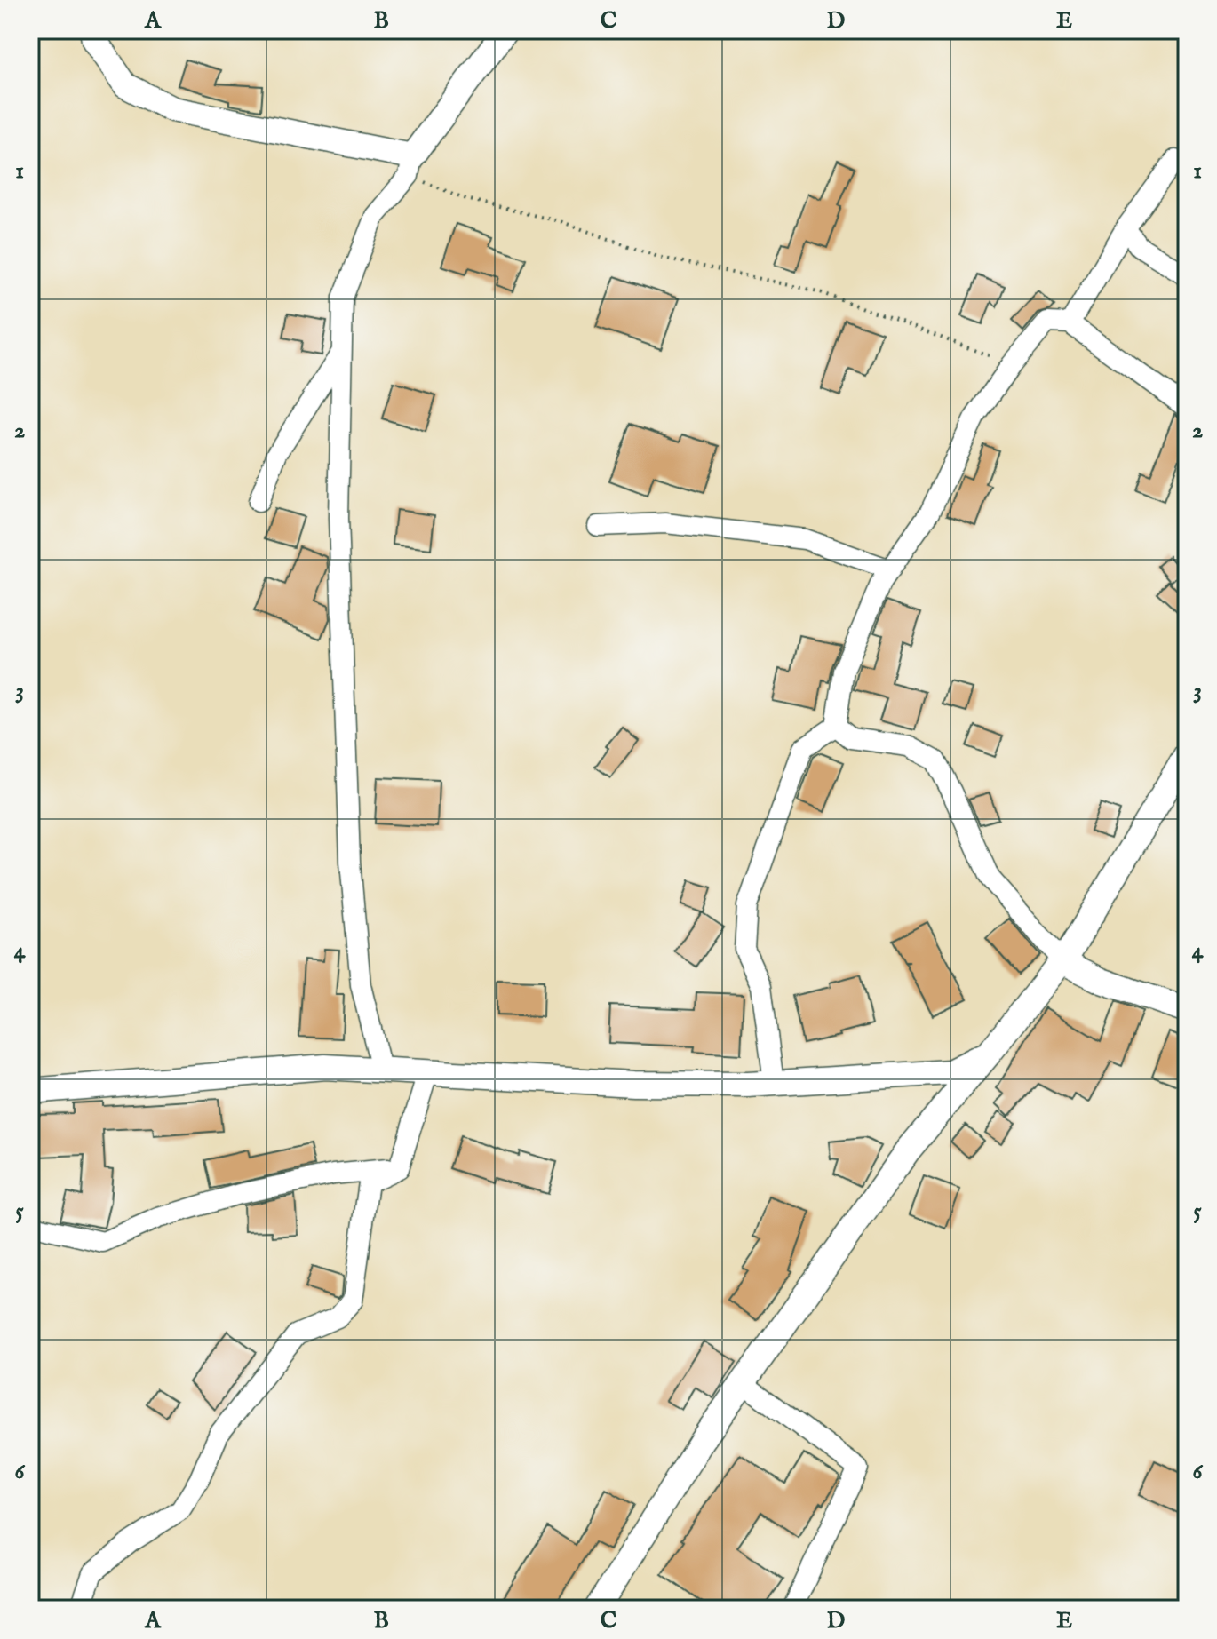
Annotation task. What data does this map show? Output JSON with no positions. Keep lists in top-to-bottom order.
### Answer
{
  "grid": {
    "columns": [
      "A",
      "B",
      "C",
      "D",
      "E"
    ],
    "rows": [
      "1",
      "2",
      "3",
      "4",
      "5",
      "6"
    ]
  }
}
